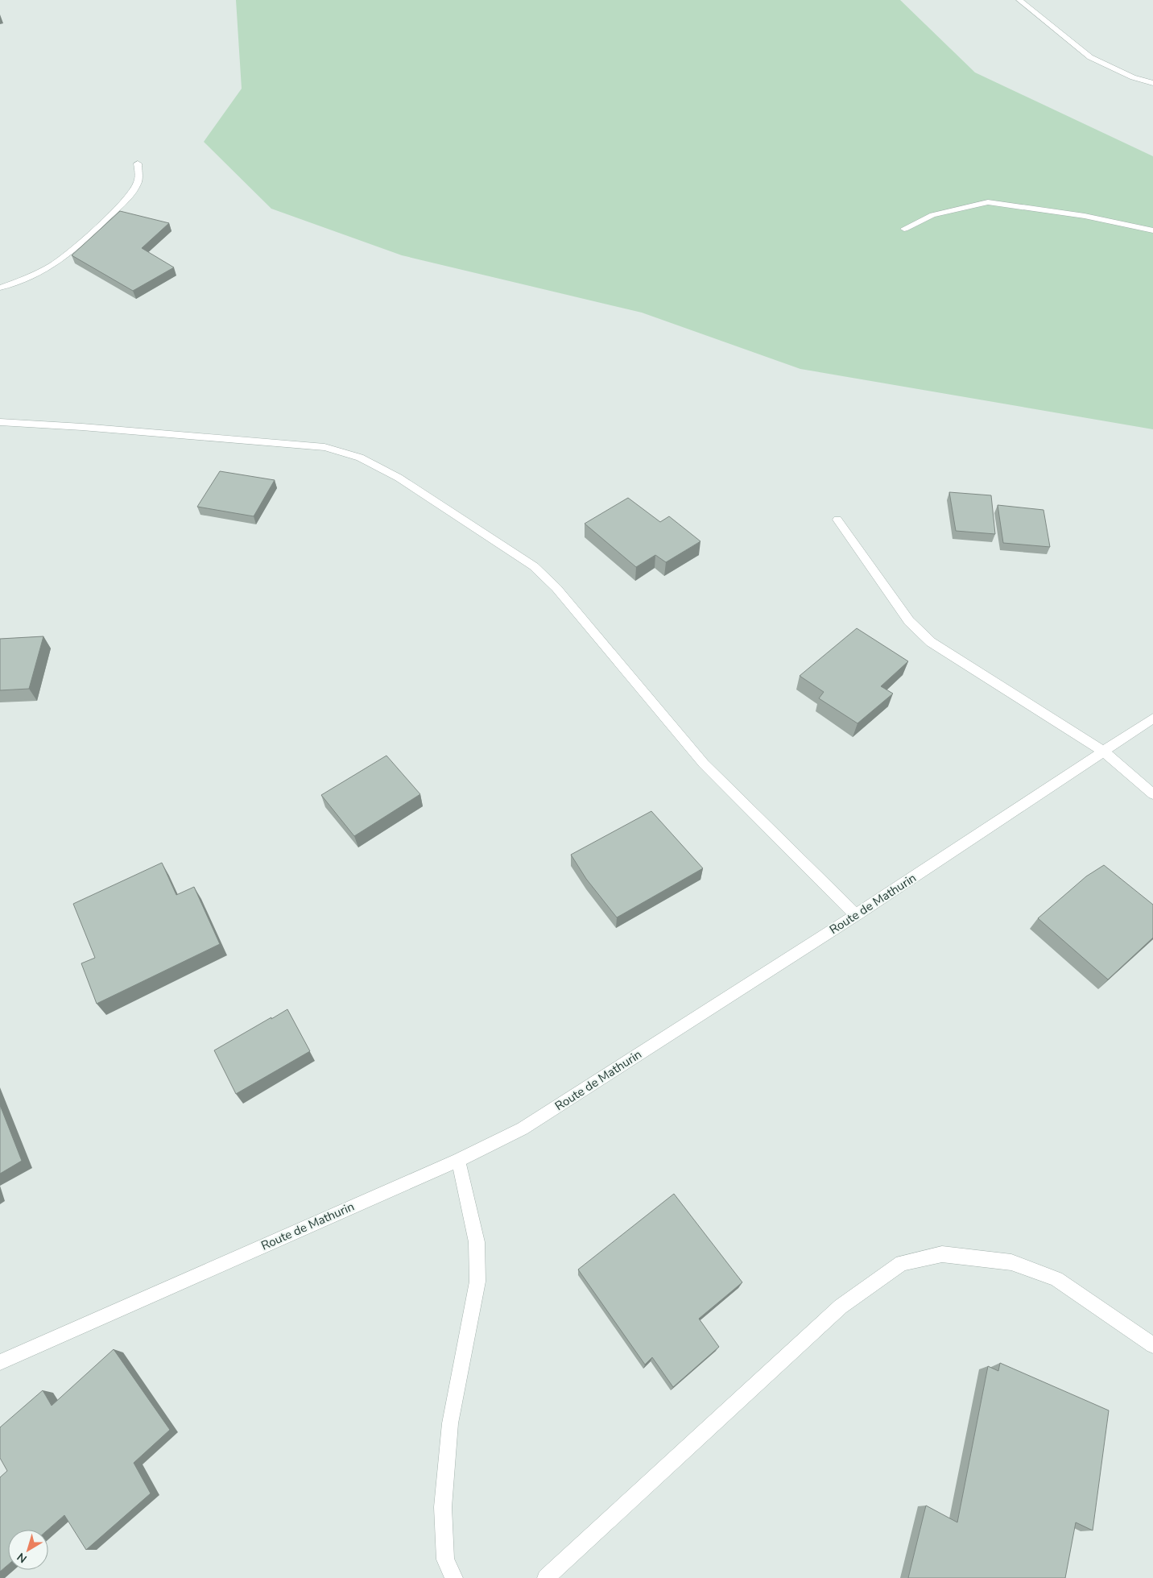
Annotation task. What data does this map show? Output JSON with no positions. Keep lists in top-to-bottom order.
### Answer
{
  "streets": {
    "street": ["Route de Mathurin"]
  },
  "north": "bottom left"
}
